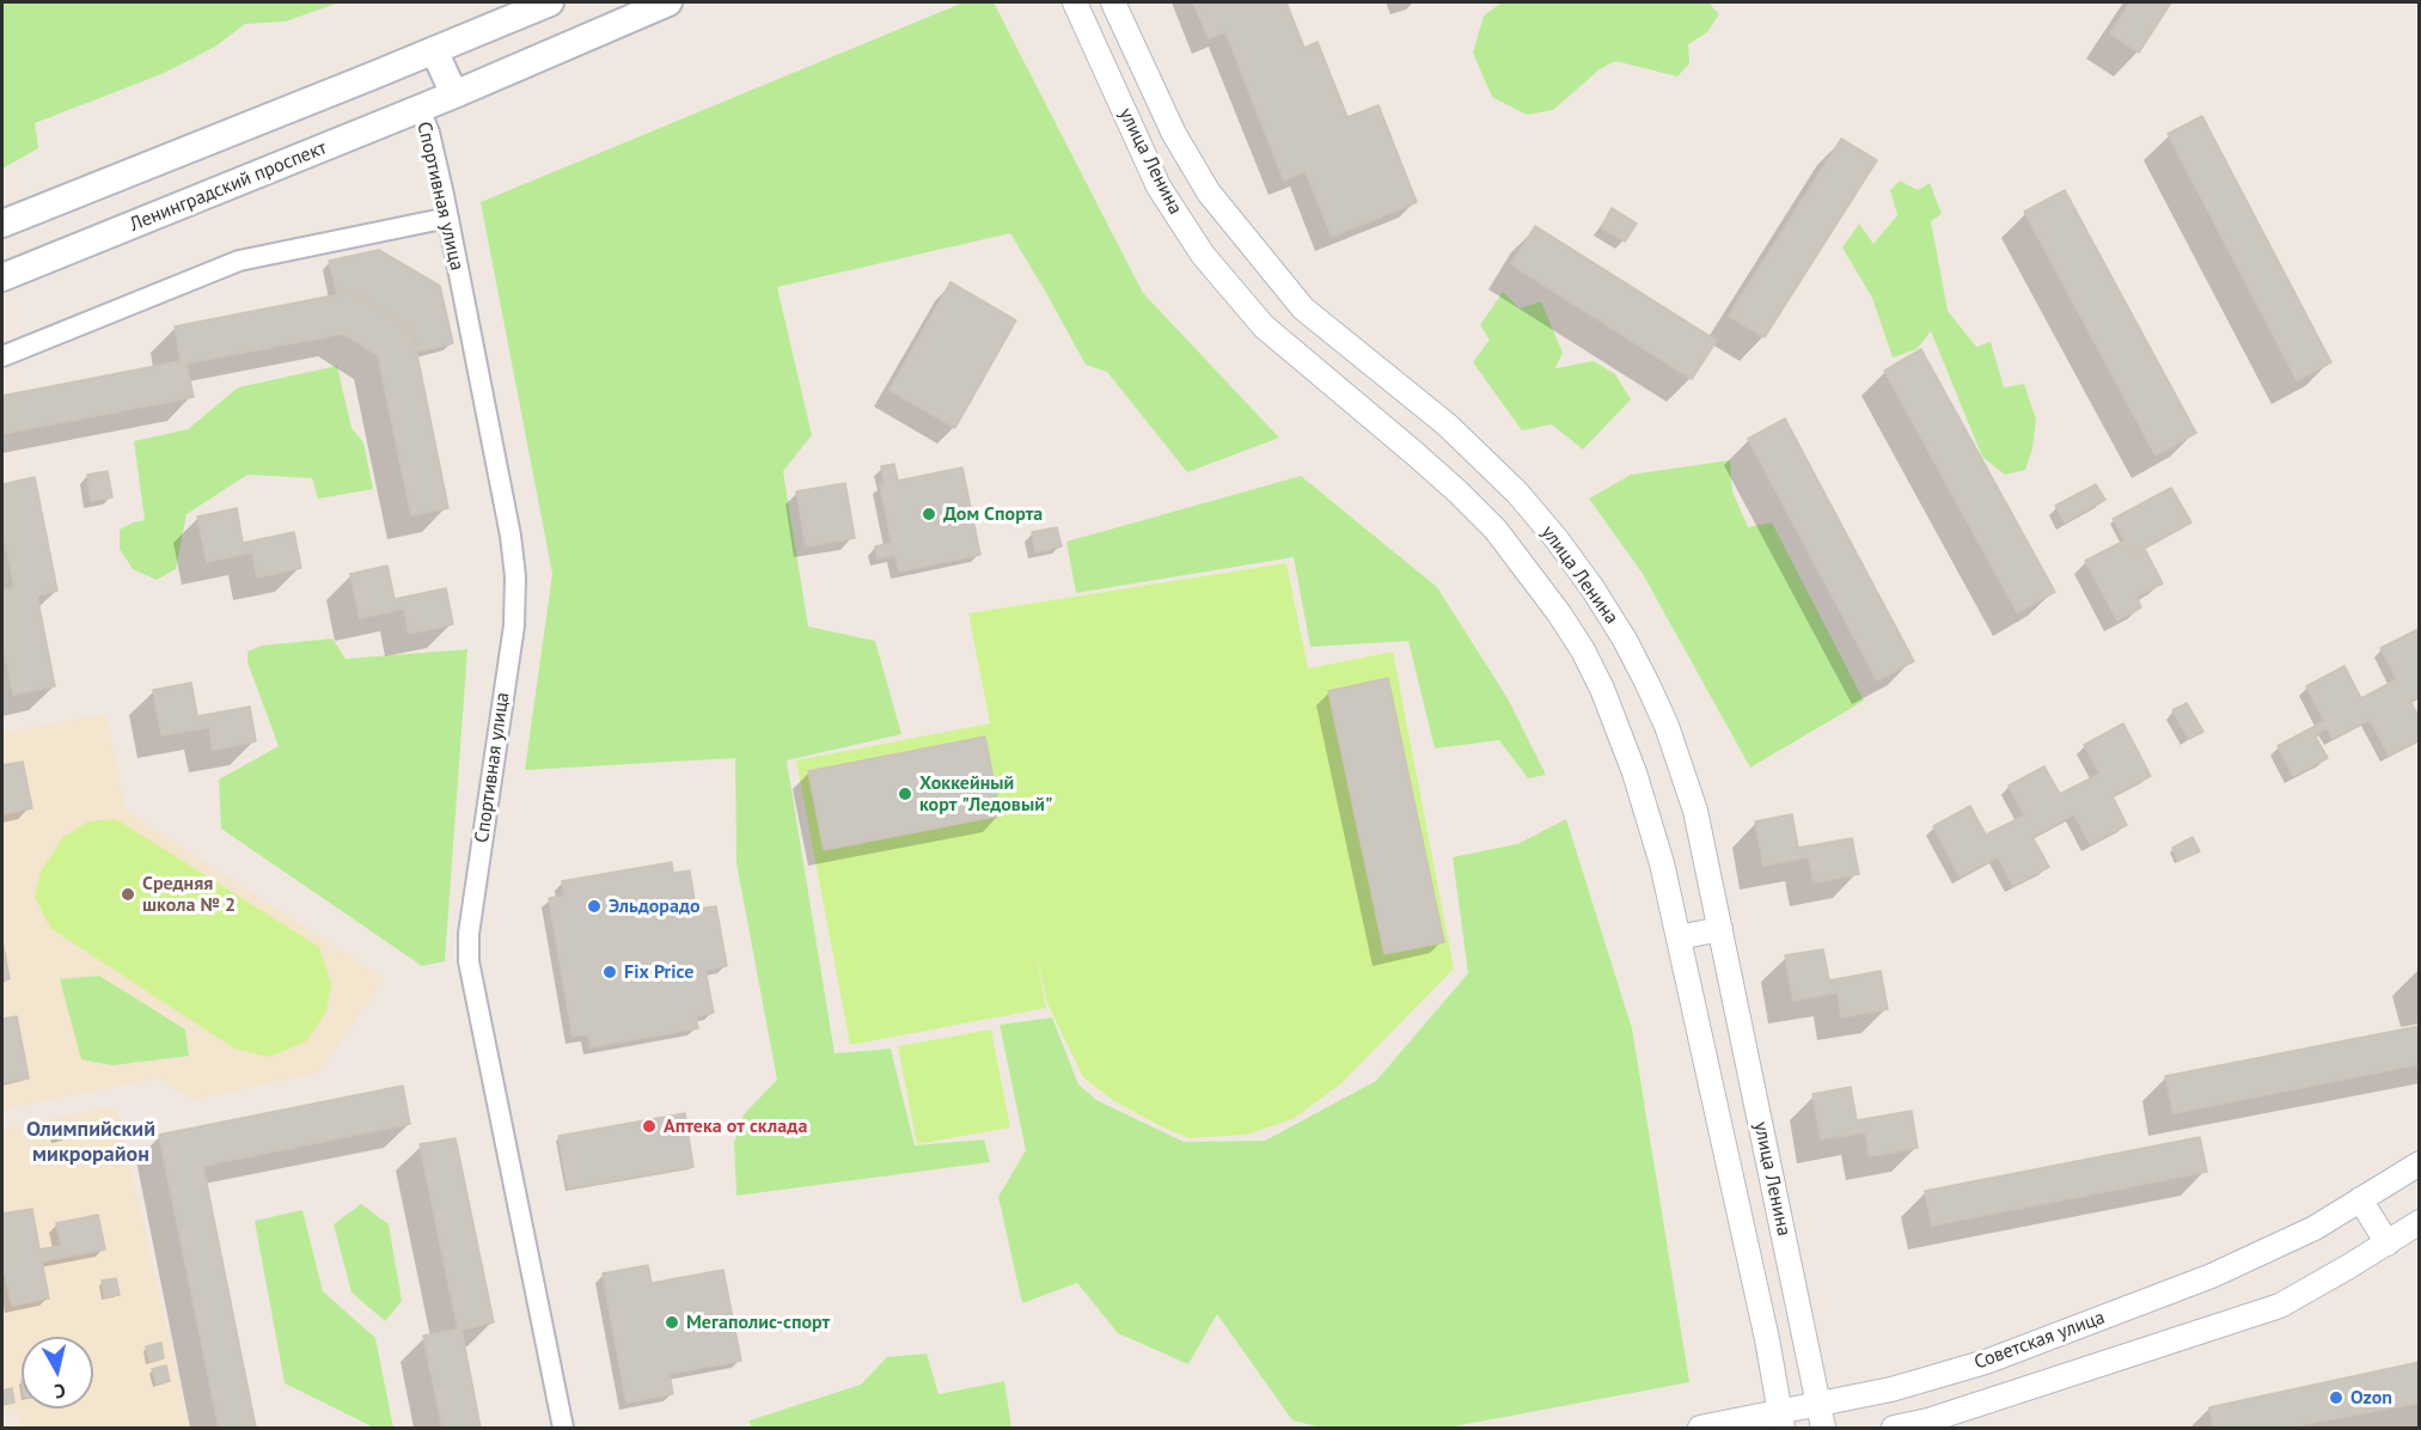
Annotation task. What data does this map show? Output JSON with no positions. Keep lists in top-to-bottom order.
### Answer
{
  "streets": {
    "main road": ["Ленинградский проспект"],
    "street": ["улица Ленина", "Спортивная улица", "Советская улица"]
  },
  "crossings": [
    ["улица Ленина", "Советская улица"],
    ["Ленинградский проспект", "Спортивная улица"]
  ],
  "districts": ["Олимпийский микрорайон"],
  "places": [
    "Дом Спорта",
    "Хоккейный корт \"Ледовый\"",
    "Средняя школа № 2",
    "Эльдорадо",
    "Fix Price",
    "Аптека от склада",
    "Мегаполис-спорт",
    "Ozon"
  ],
  "north": "bottom"
}
